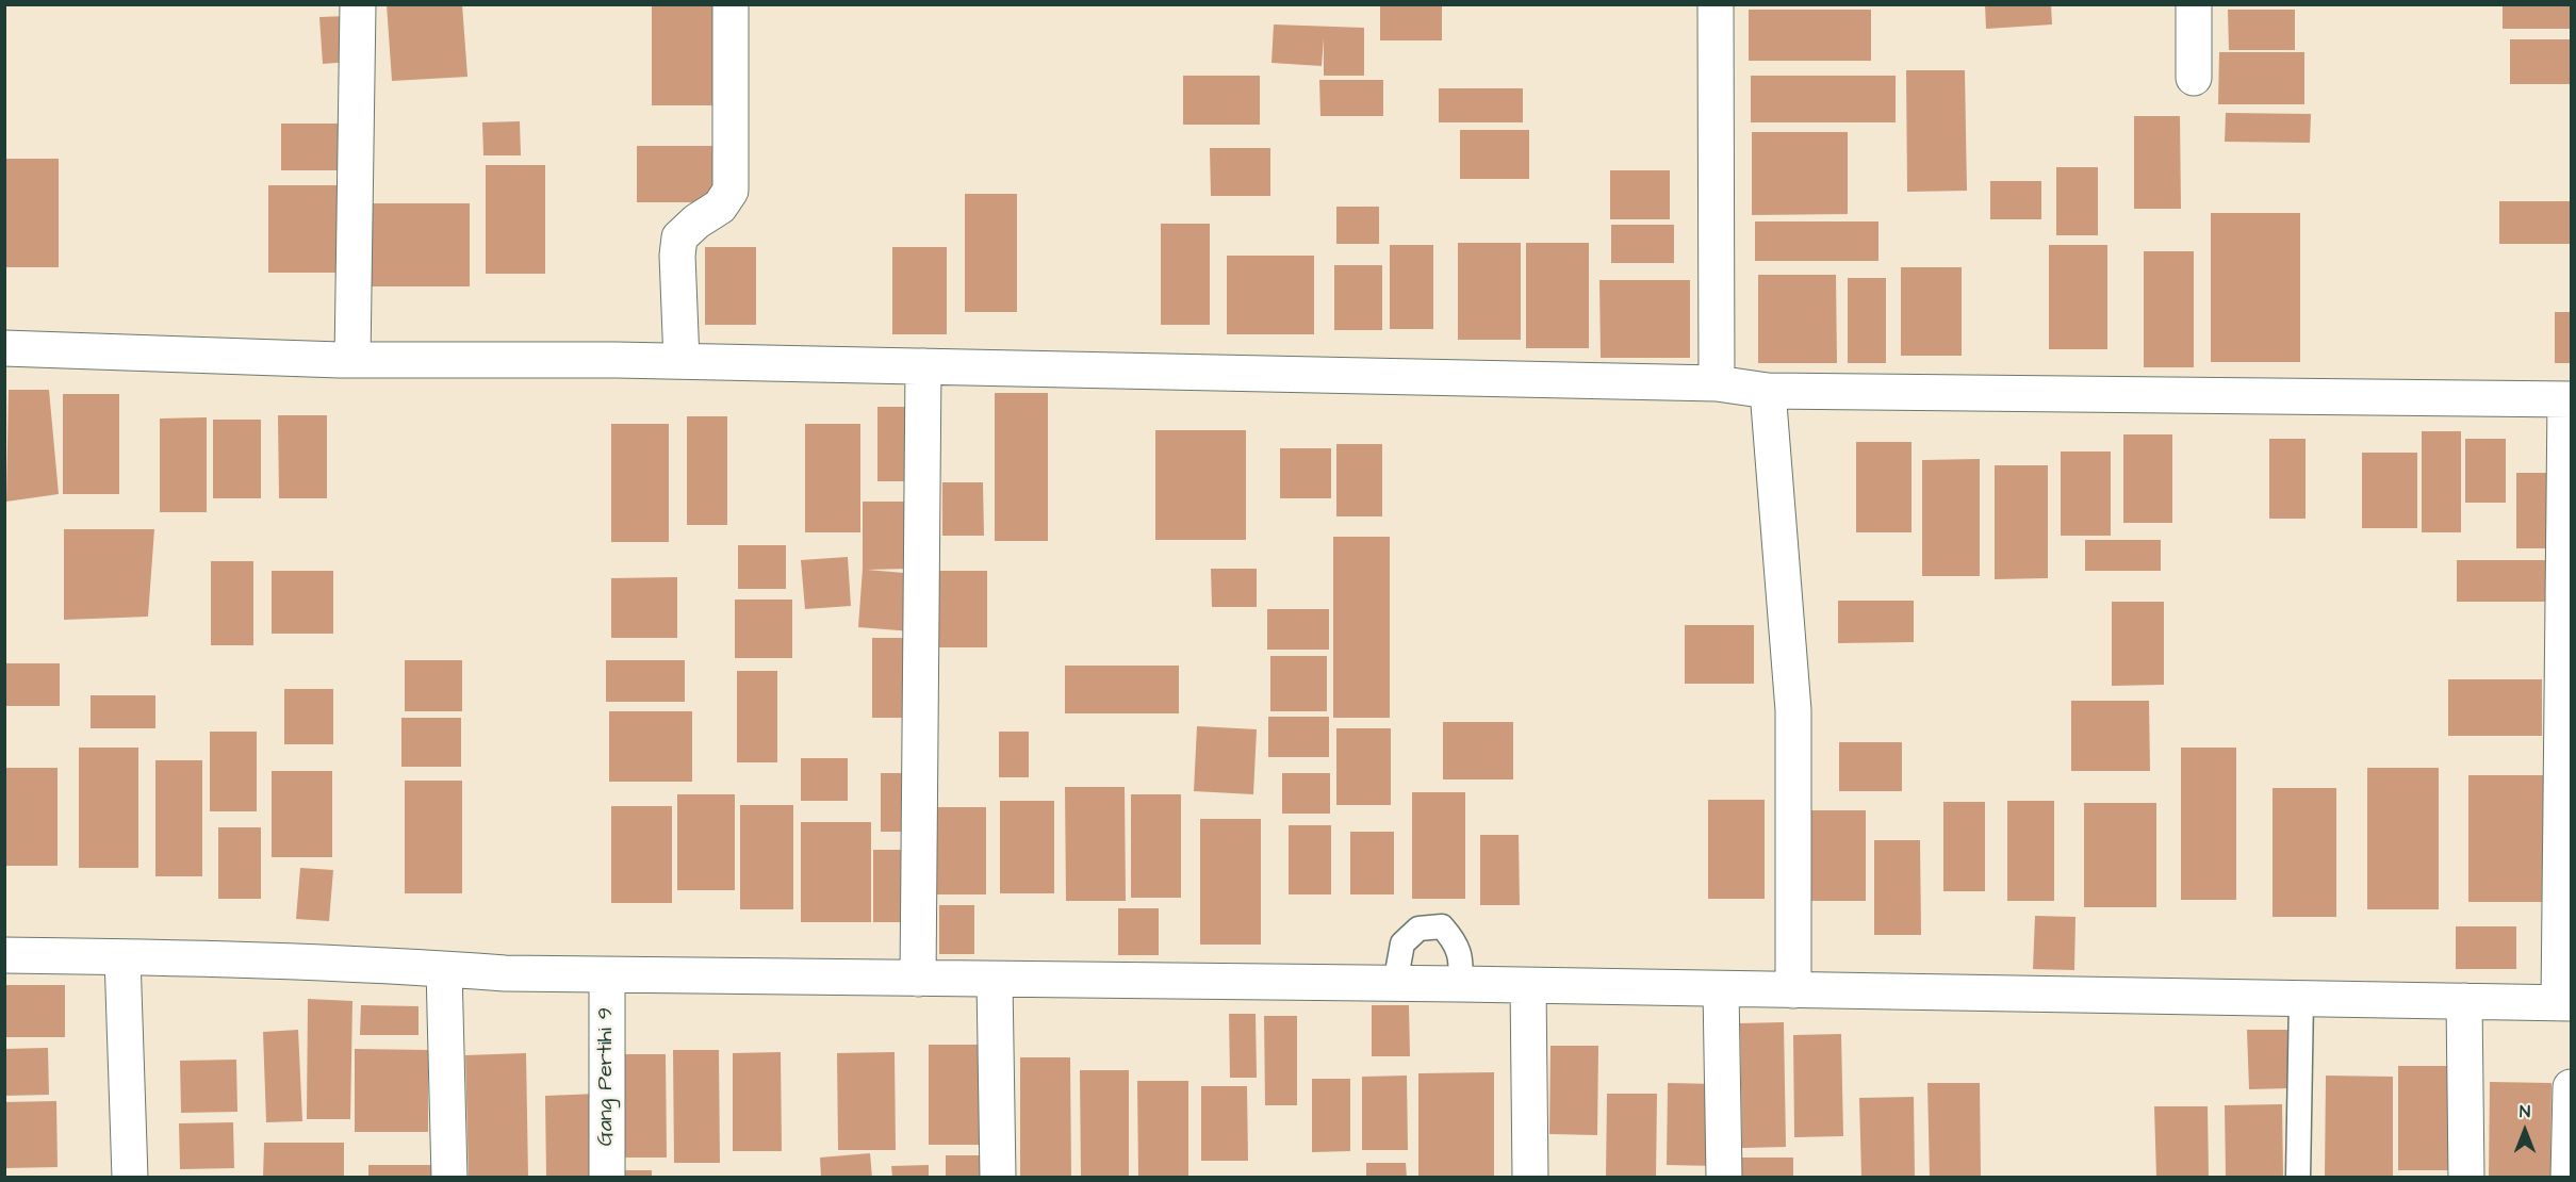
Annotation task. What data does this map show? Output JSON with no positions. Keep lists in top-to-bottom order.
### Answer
{
  "streets": {
    "street": ["Gang Pertihi 9"]
  },
  "north": "top"
}
